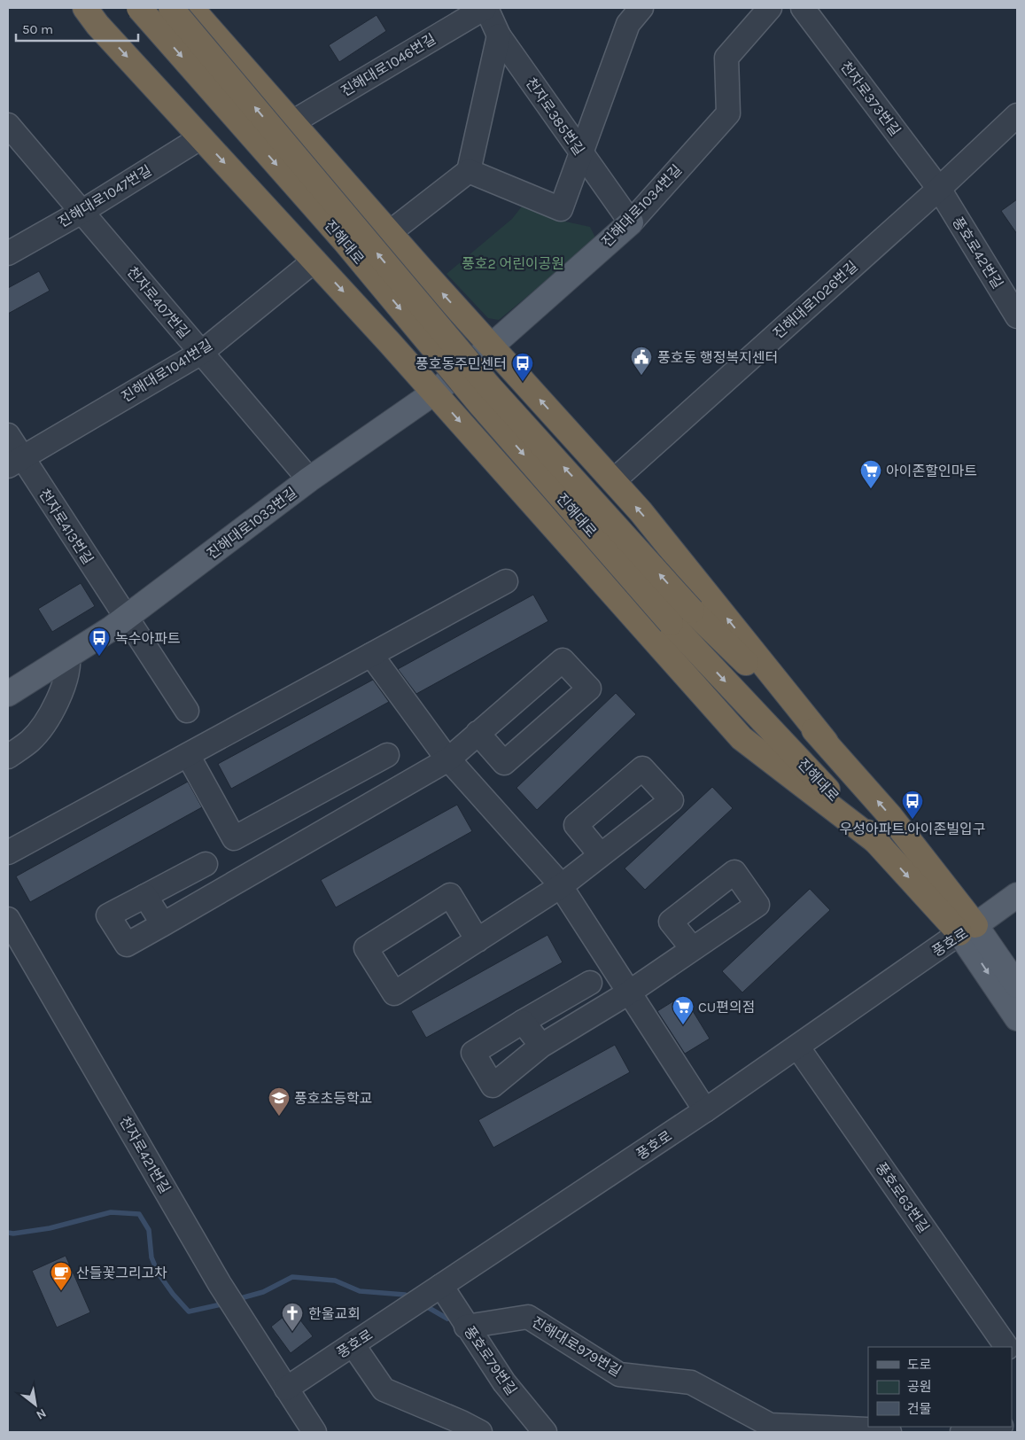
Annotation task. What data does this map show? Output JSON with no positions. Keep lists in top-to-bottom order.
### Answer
{
  "streets": {
    "highway": ["진해대로"],
    "main road": ["진해대로1034번길", "진해대로1033번길", "풍호로"],
    "street": [
      "진해대로1046번길",
      "천자로373번길",
      "천자로385번길",
      "진해대로1047번길",
      "풍호로42번길",
      "진해대로1026번길",
      "천자로407번길",
      "진해대로1041번길",
      "천자로413번길",
      "천자로421번길",
      "풍호로63번길",
      "진해대로979번길",
      "풍호로79번길"
    ]
  },
  "crossings": [
    ["진해대로1046번길", "천자로385번길"],
    ["천자로373번길", "풍호로42번길"],
    ["천자로373번길", "진해대로1026번길"],
    ["천자로385번길", "진해대로1034번길"],
    ["진해대로1047번길", "천자로407번길"],
    ["진해대로1034번길", "진해대로1033번길"],
    ["진해대로", "풍호로"],
    ["풍호로42번길", "진해대로1026번길"],
    ["천자로407번길", "진해대로1041번길"],
    ["천자로407번길", "진해대로1033번길"],
    ["진해대로1041번길", "천자로413번길"],
    ["진해대로1033번길", "천자로413번길"],
    ["풍호로", "천자로421번길"],
    ["풍호로", "풍호로63번길"],
    ["풍호로", "풍호로79번길"],
    ["진해대로979번길", "풍호로79번길"]
  ],
  "parks": ["풍호2 어린이공원"],
  "places": {
    "public building": ["풍호동 행정복지센터"],
    "bus stop": ["풍호동주민센터", "녹수아파트", "우성아파트.아이존빌입구"],
    "supermarket": ["아이존할인마트", "CU편의점"],
    "school or university": ["풍호초등학교"],
    "cafe": ["산들꽃그리고차"],
    "church": ["한울교회"]
  },
  "legend": ["도로", "공원", "건물"],
  "scale_bar": "50 m",
  "north": "bottom right"
}
